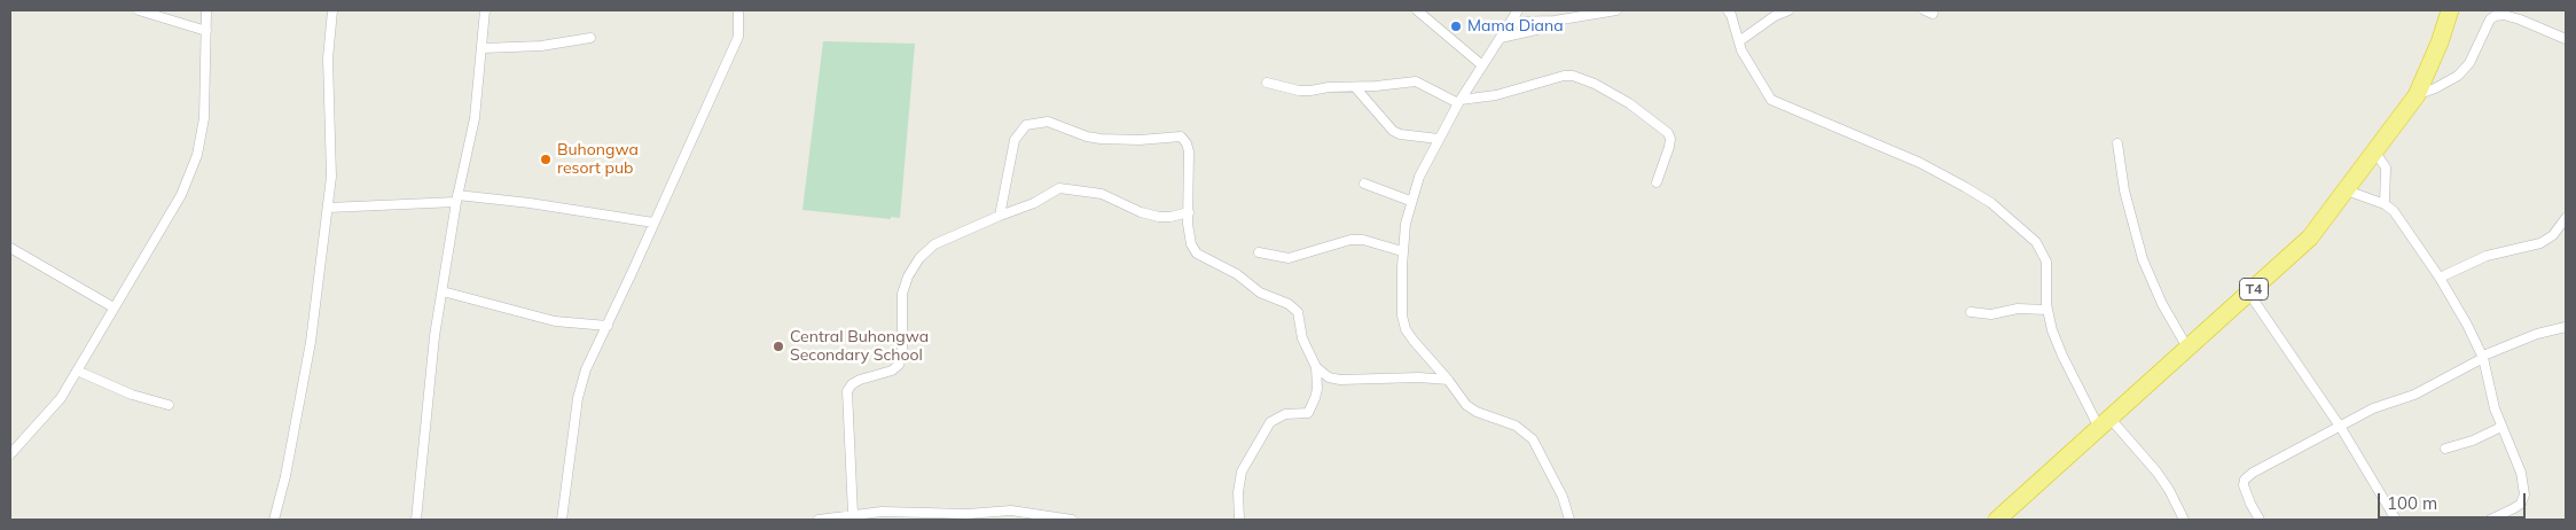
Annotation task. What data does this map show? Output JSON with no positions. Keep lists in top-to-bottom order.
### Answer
{
  "streets": {
    "highway": ["T4"]
  },
  "places": ["Mama Diana", "Buhongwa resort pub", "Central Buhongwa Secondary School"],
  "scale_bar": "100 m"
}
